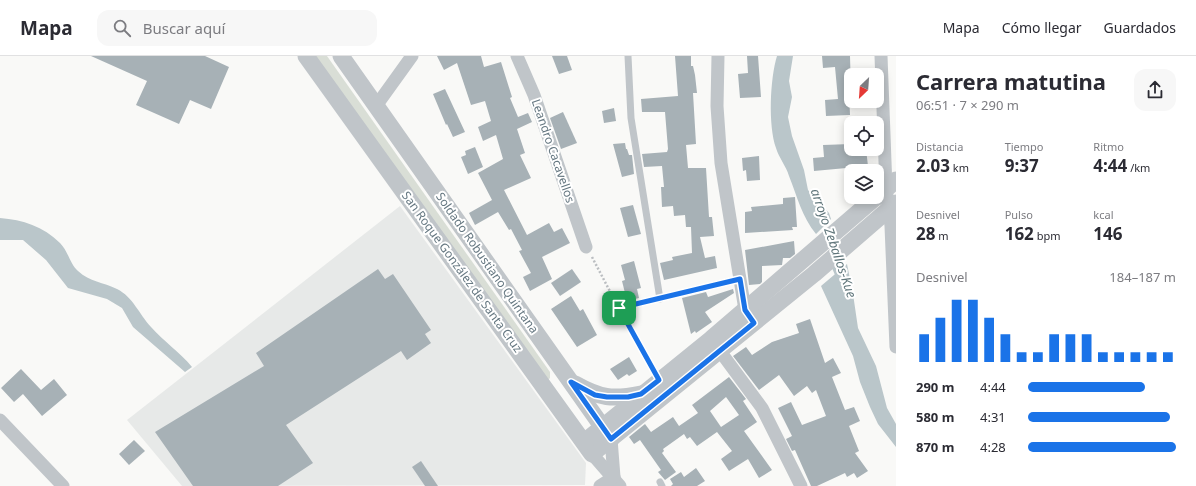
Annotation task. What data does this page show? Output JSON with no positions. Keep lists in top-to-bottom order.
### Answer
{
  "streets": {
    "street": ["Leandro Cacavellos", "Soldado Robustiano Quintana", "San Roque González de Santa Cruz"]
  },
  "water": ["arroyo Zeballos-Kue"],
  "north": "bottom left",
  "page": {
    "header": "Mapa",
    "search": "Buscar aquí",
    "nav": ["Mapa", "Cómo llegar", "Guardados"],
    "heading": ["Carrera matutina", "06:51 · 7 × 290 m"],
    "stats": [
      ["Distancia", "2.03 km"],
      ["Tiempo", "9:37"],
      ["Ritmo", "4:44 /km"],
      ["Desnivel", "28 m"],
      ["Pulso", "162 bpm"],
      ["kcal", "146"]
    ],
    "chart": ["Desnivel", "184–187 m"],
    "list": [
      {
        "name": "290 m",
        "note": "4:44"
      },
      {
        "name": "580 m",
        "note": "4:31"
      },
      {
        "name": "870 m",
        "note": "4:28"
      }
    ]
  }
}
